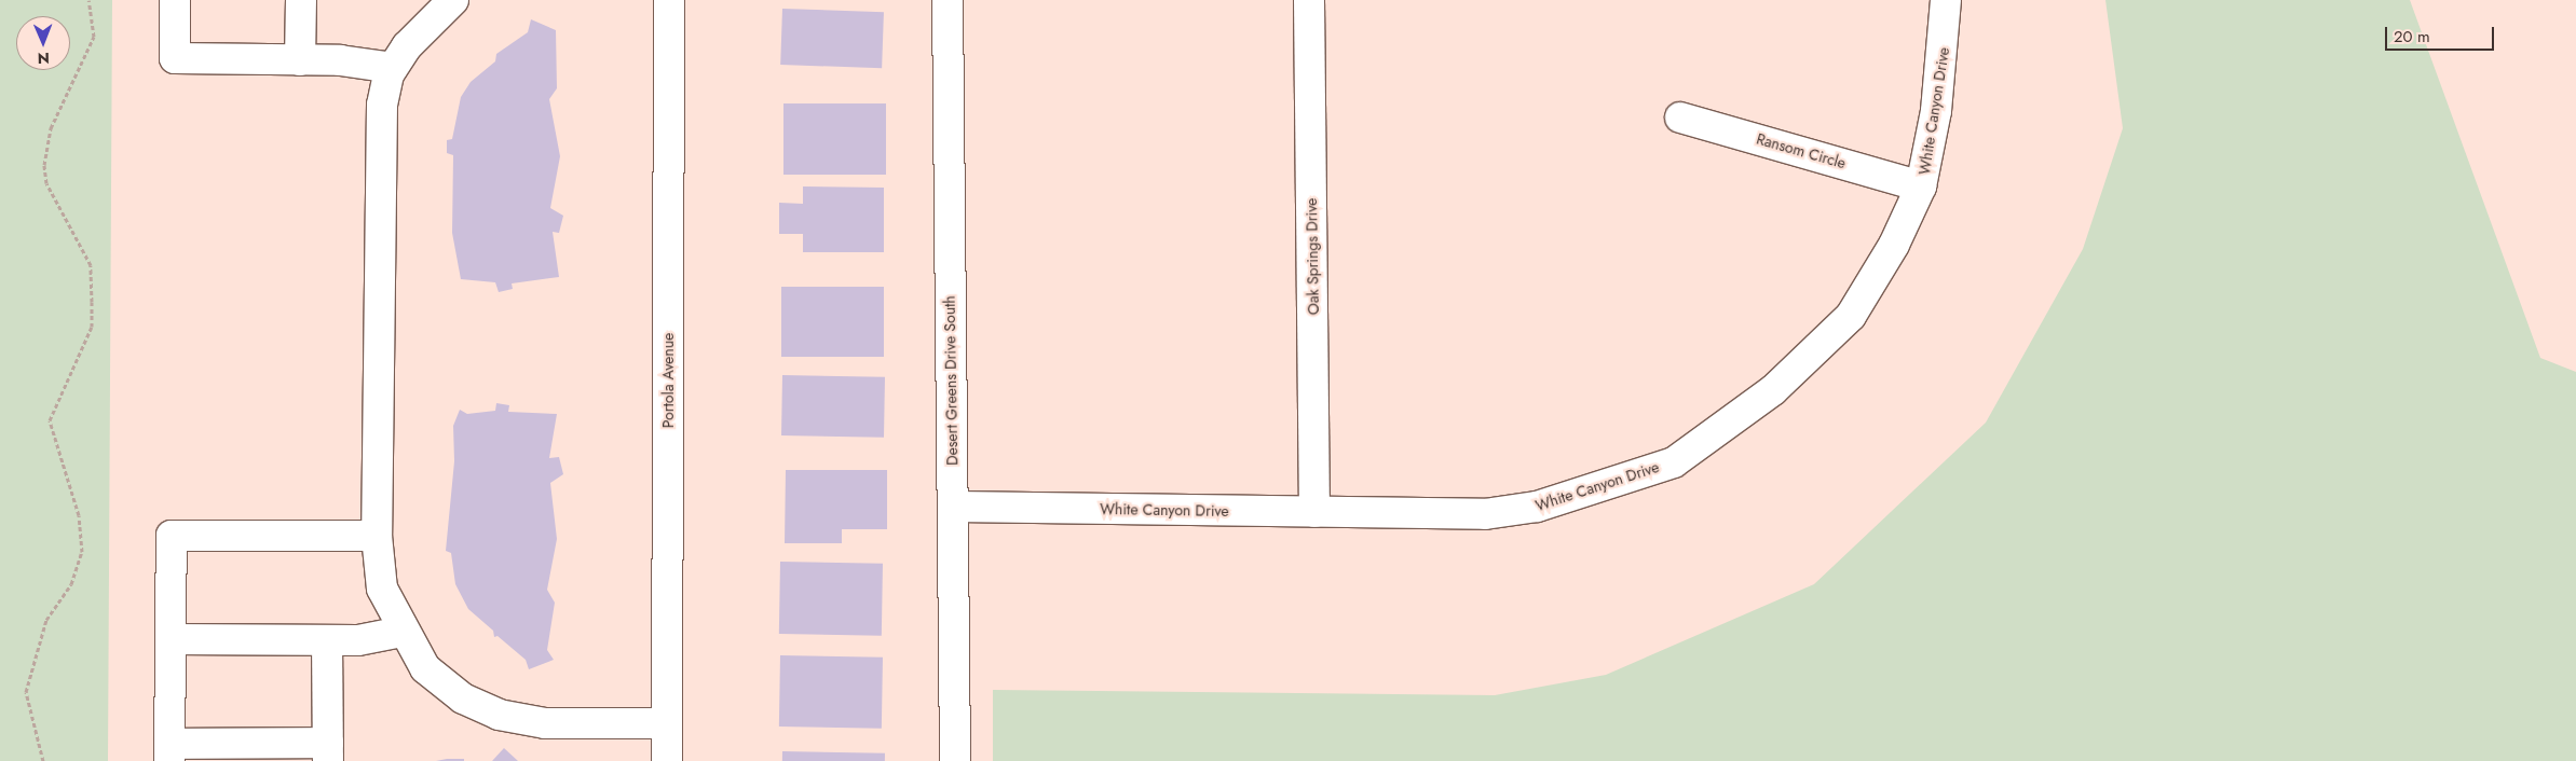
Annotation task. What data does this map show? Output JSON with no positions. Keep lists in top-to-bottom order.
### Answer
{
  "streets": {
    "street": [
      "White Canyon Drive",
      "Ransom Circle",
      "Oak Springs Drive",
      "Portola Avenue",
      "Desert Greens Drive South"
    ]
  },
  "crossings": [
    ["White Canyon Drive", "Ransom Circle"],
    ["White Canyon Drive", "Oak Springs Drive"],
    ["White Canyon Drive", "Desert Greens Drive South"]
  ],
  "scale_bar": "20 m",
  "north": "bottom"
}
